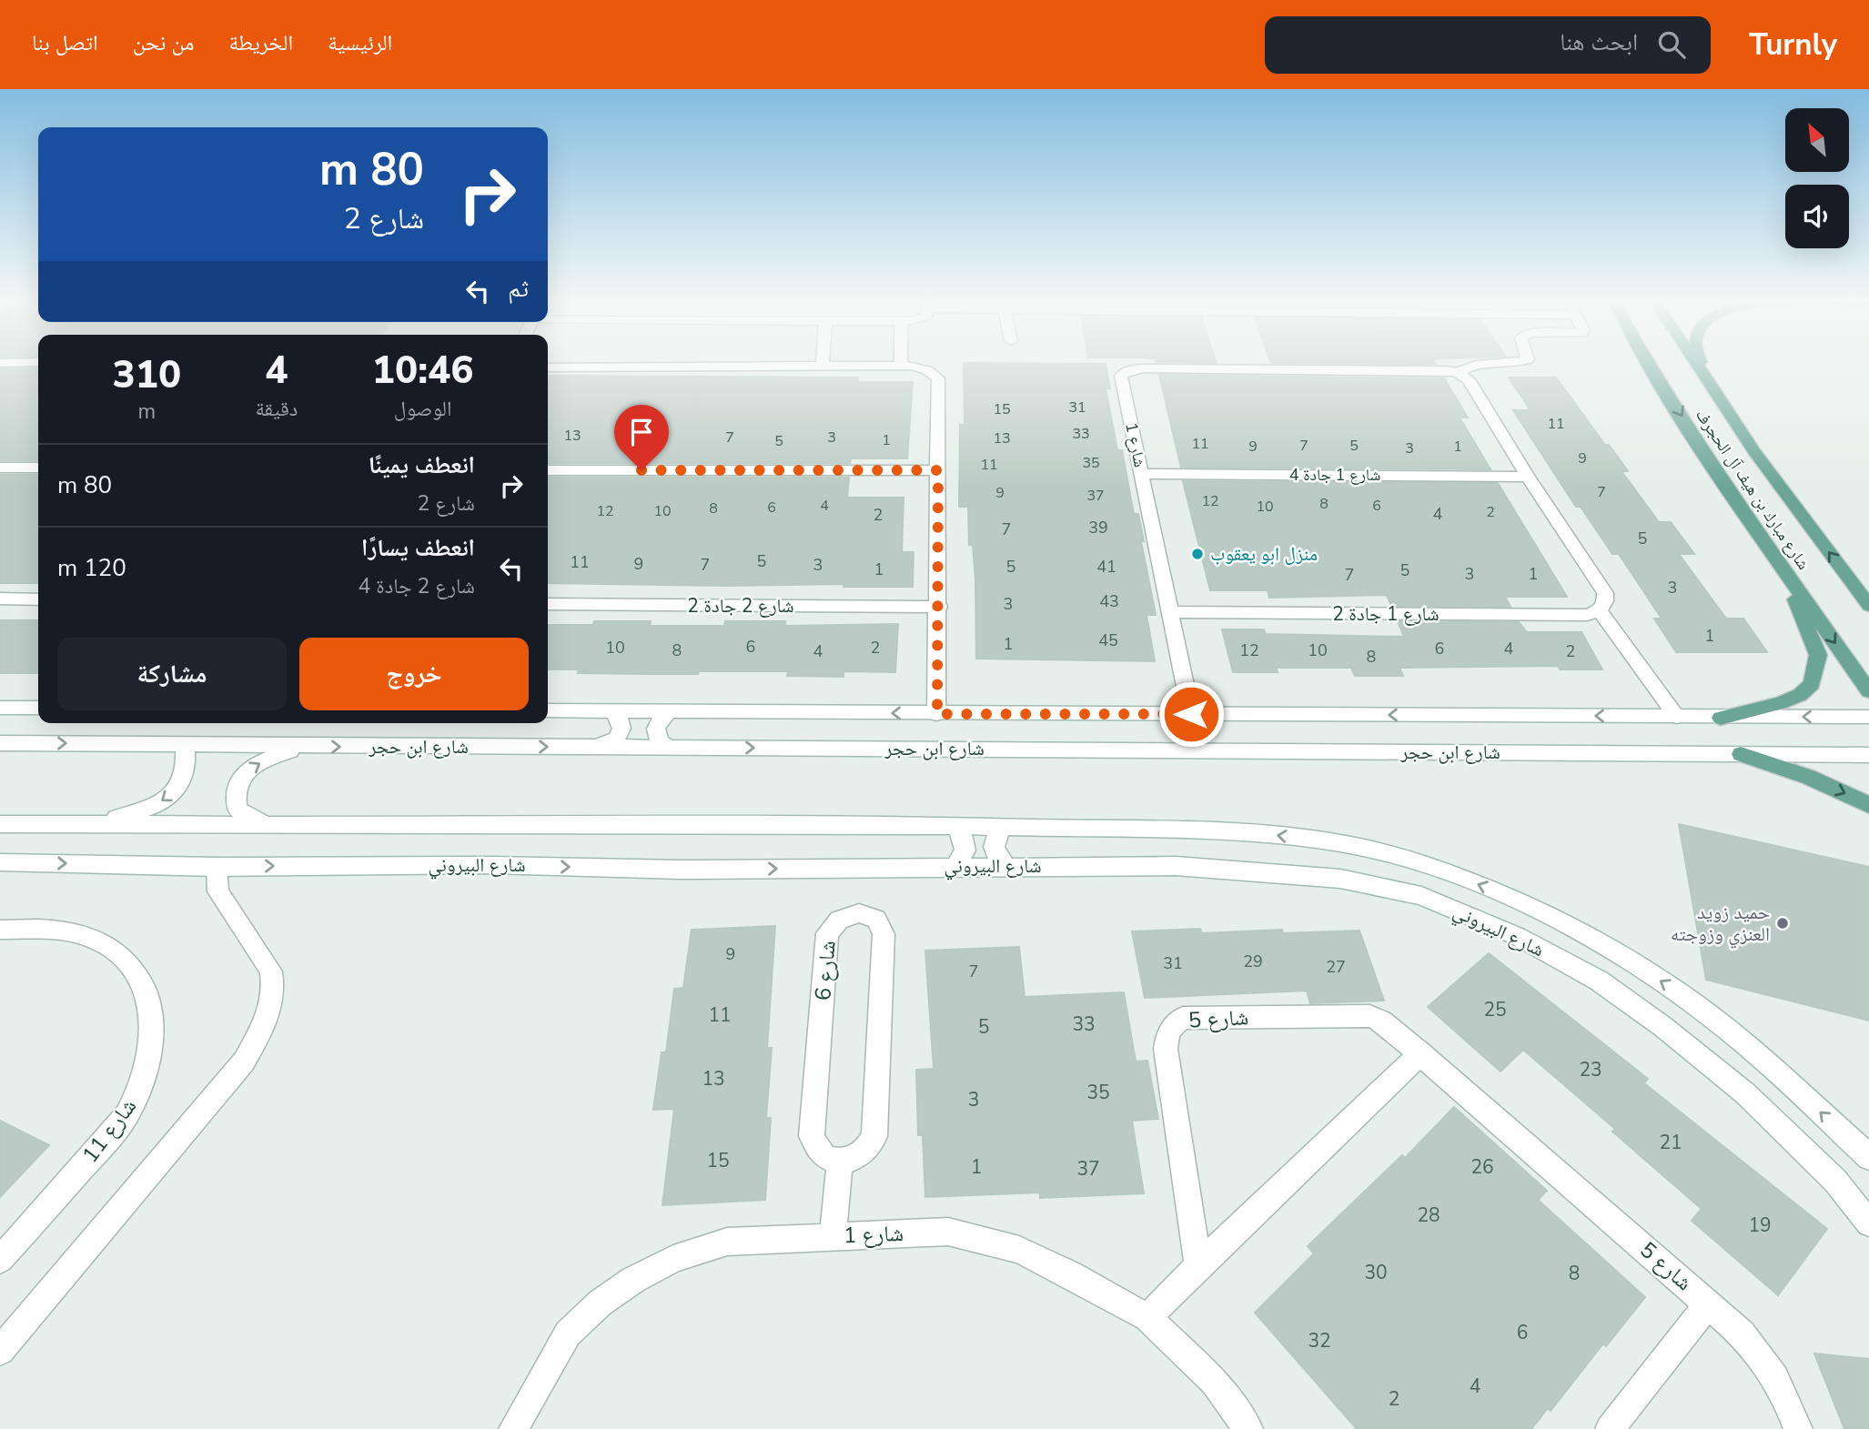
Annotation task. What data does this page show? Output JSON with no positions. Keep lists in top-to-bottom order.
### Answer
{
  "streets": {
    "main road": ["شارع مبارك بن هيف آل الحجرف"],
    "street": [
      "شارع 1",
      "شارع 1 جادة 4",
      "شارع 2 جادة 2",
      "شارع 1 جادة 2",
      "شارع ابن حجر",
      "شارع البيروني",
      "شارع 6",
      "شارع 5",
      "شارع 11"
    ]
  },
  "crossings": [
    ["شارع 1", "شارع 1 جادة 4"],
    ["شارع 1", "شارع 1 جادة 2"],
    ["شارع 1", "شارع ابن حجر"]
  ],
  "places": ["منزل ابو يعقوب", "حميد زويد العنزي وزوجته"],
  "house_numbers": [
    "31",
    "15",
    "11",
    "33",
    "13",
    "7",
    "3",
    "13",
    "1",
    "5",
    "11",
    "7",
    "5",
    "9",
    "1",
    "3",
    "9",
    "35",
    "11",
    "7",
    "9",
    "37",
    "12",
    "8",
    "4",
    "6",
    "10",
    "6",
    "8",
    "12",
    "10",
    "2",
    "4",
    "2",
    "39",
    "7",
    "5",
    "5",
    "11",
    "9",
    "7",
    "3",
    "5",
    "41",
    "1",
    "5",
    "3",
    "1",
    "7",
    "3",
    "43",
    "3",
    "1",
    "45",
    "1",
    "6",
    "10",
    "2",
    "6",
    "4",
    "8",
    "12",
    "10",
    "4",
    "2",
    "8",
    "9",
    "29",
    "31",
    "27",
    "7",
    "25",
    "11",
    "33",
    "5",
    "23",
    "13",
    "35",
    "3",
    "21",
    "15",
    "1",
    "26",
    "37",
    "28",
    "19",
    "30",
    "8",
    "6",
    "32",
    "4",
    "2"
  ],
  "north": "top left",
  "page": {
    "header": "Turnly",
    "search": "ابحث هنا",
    "nav": [
      "الرئيسية",
      "الخريطة",
      "من نحن",
      "اتصل بنا"
    ],
    "turn": ["80 m", "شارع 2"],
    "then": "ثم",
    "eta": [
      "10:46",
      "الوصول",
      "4",
      "دقيقة",
      "310",
      "m"
    ],
    "list": [
      {
        "name": "انعطف يمينًا",
        "note": "شارع 2",
        "value": "80 m"
      },
      {
        "name": "انعطف يسارًا",
        "note": "شارع 2 جادة 4",
        "value": "120 m"
      }
    ],
    "buttons": ["خروج", "مشاركة"]
  }
}
